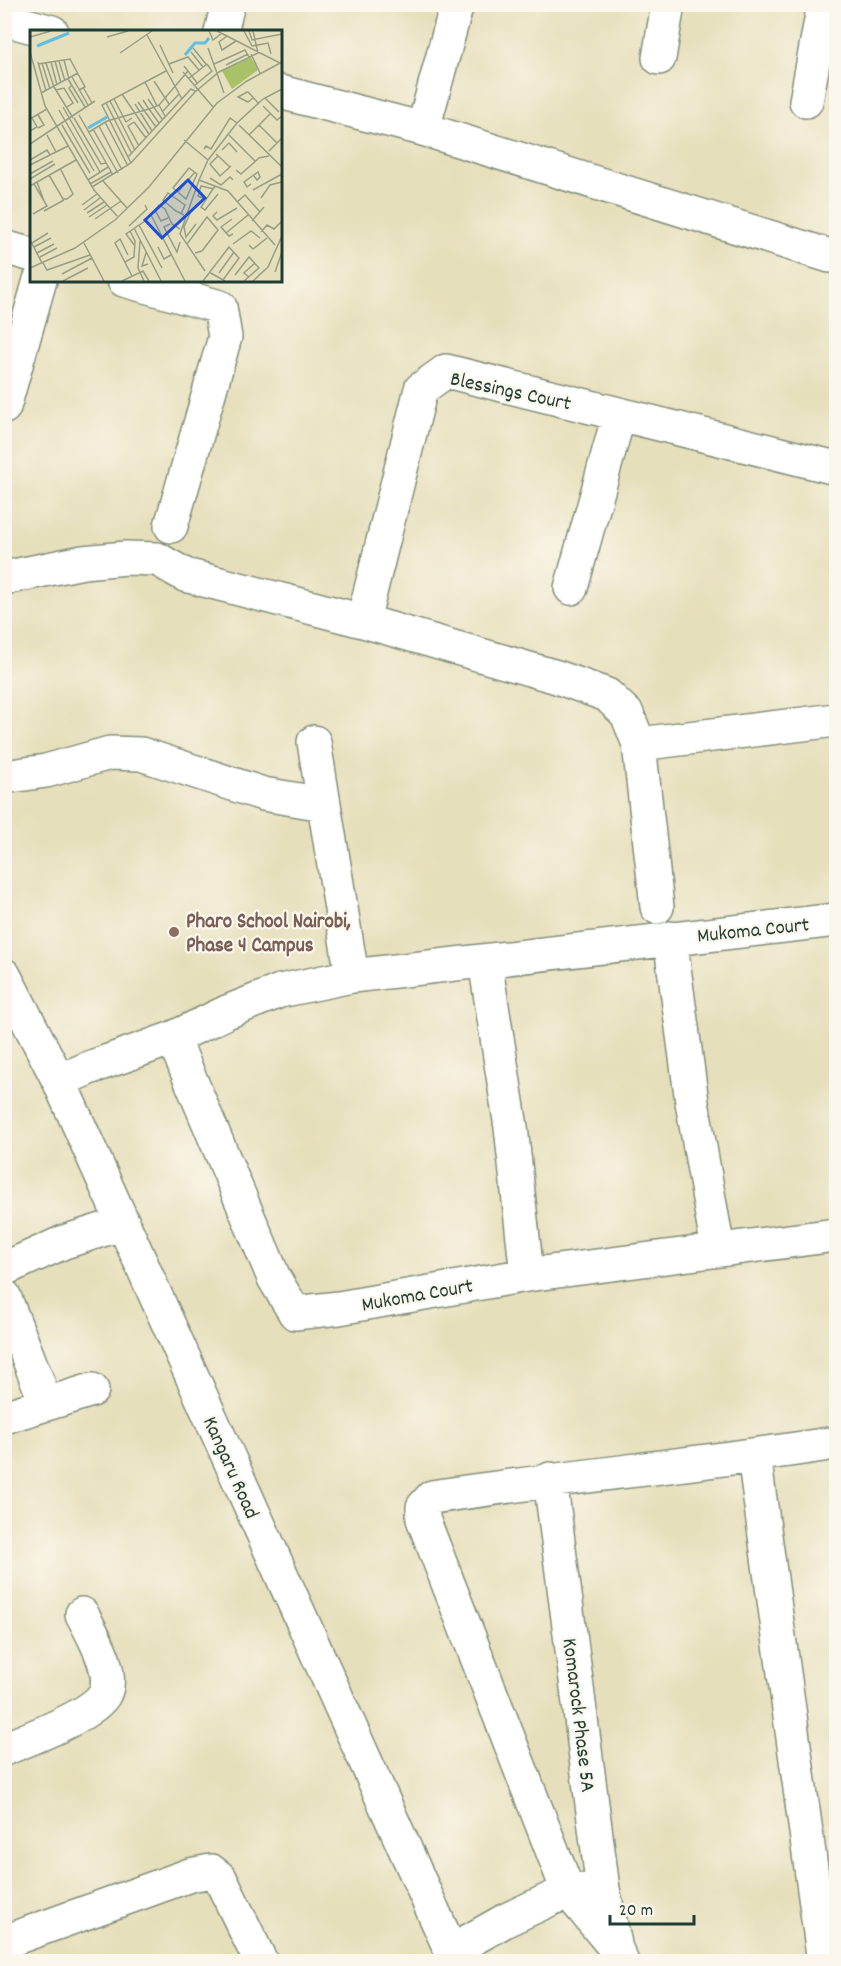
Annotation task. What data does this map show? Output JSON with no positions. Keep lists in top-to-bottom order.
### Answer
{
  "streets": {
    "street": [
      "Blessings Court",
      "Mukoma Court",
      "Kangaru Road",
      "Komarock Phase 5A"
    ]
  },
  "crossings": [
    ["Mukoma Court", "Kangaru Road"]
  ],
  "places": ["Pharo School Nairobi, Phase 4 Campus"],
  "scale_bar": "20 m"
}
